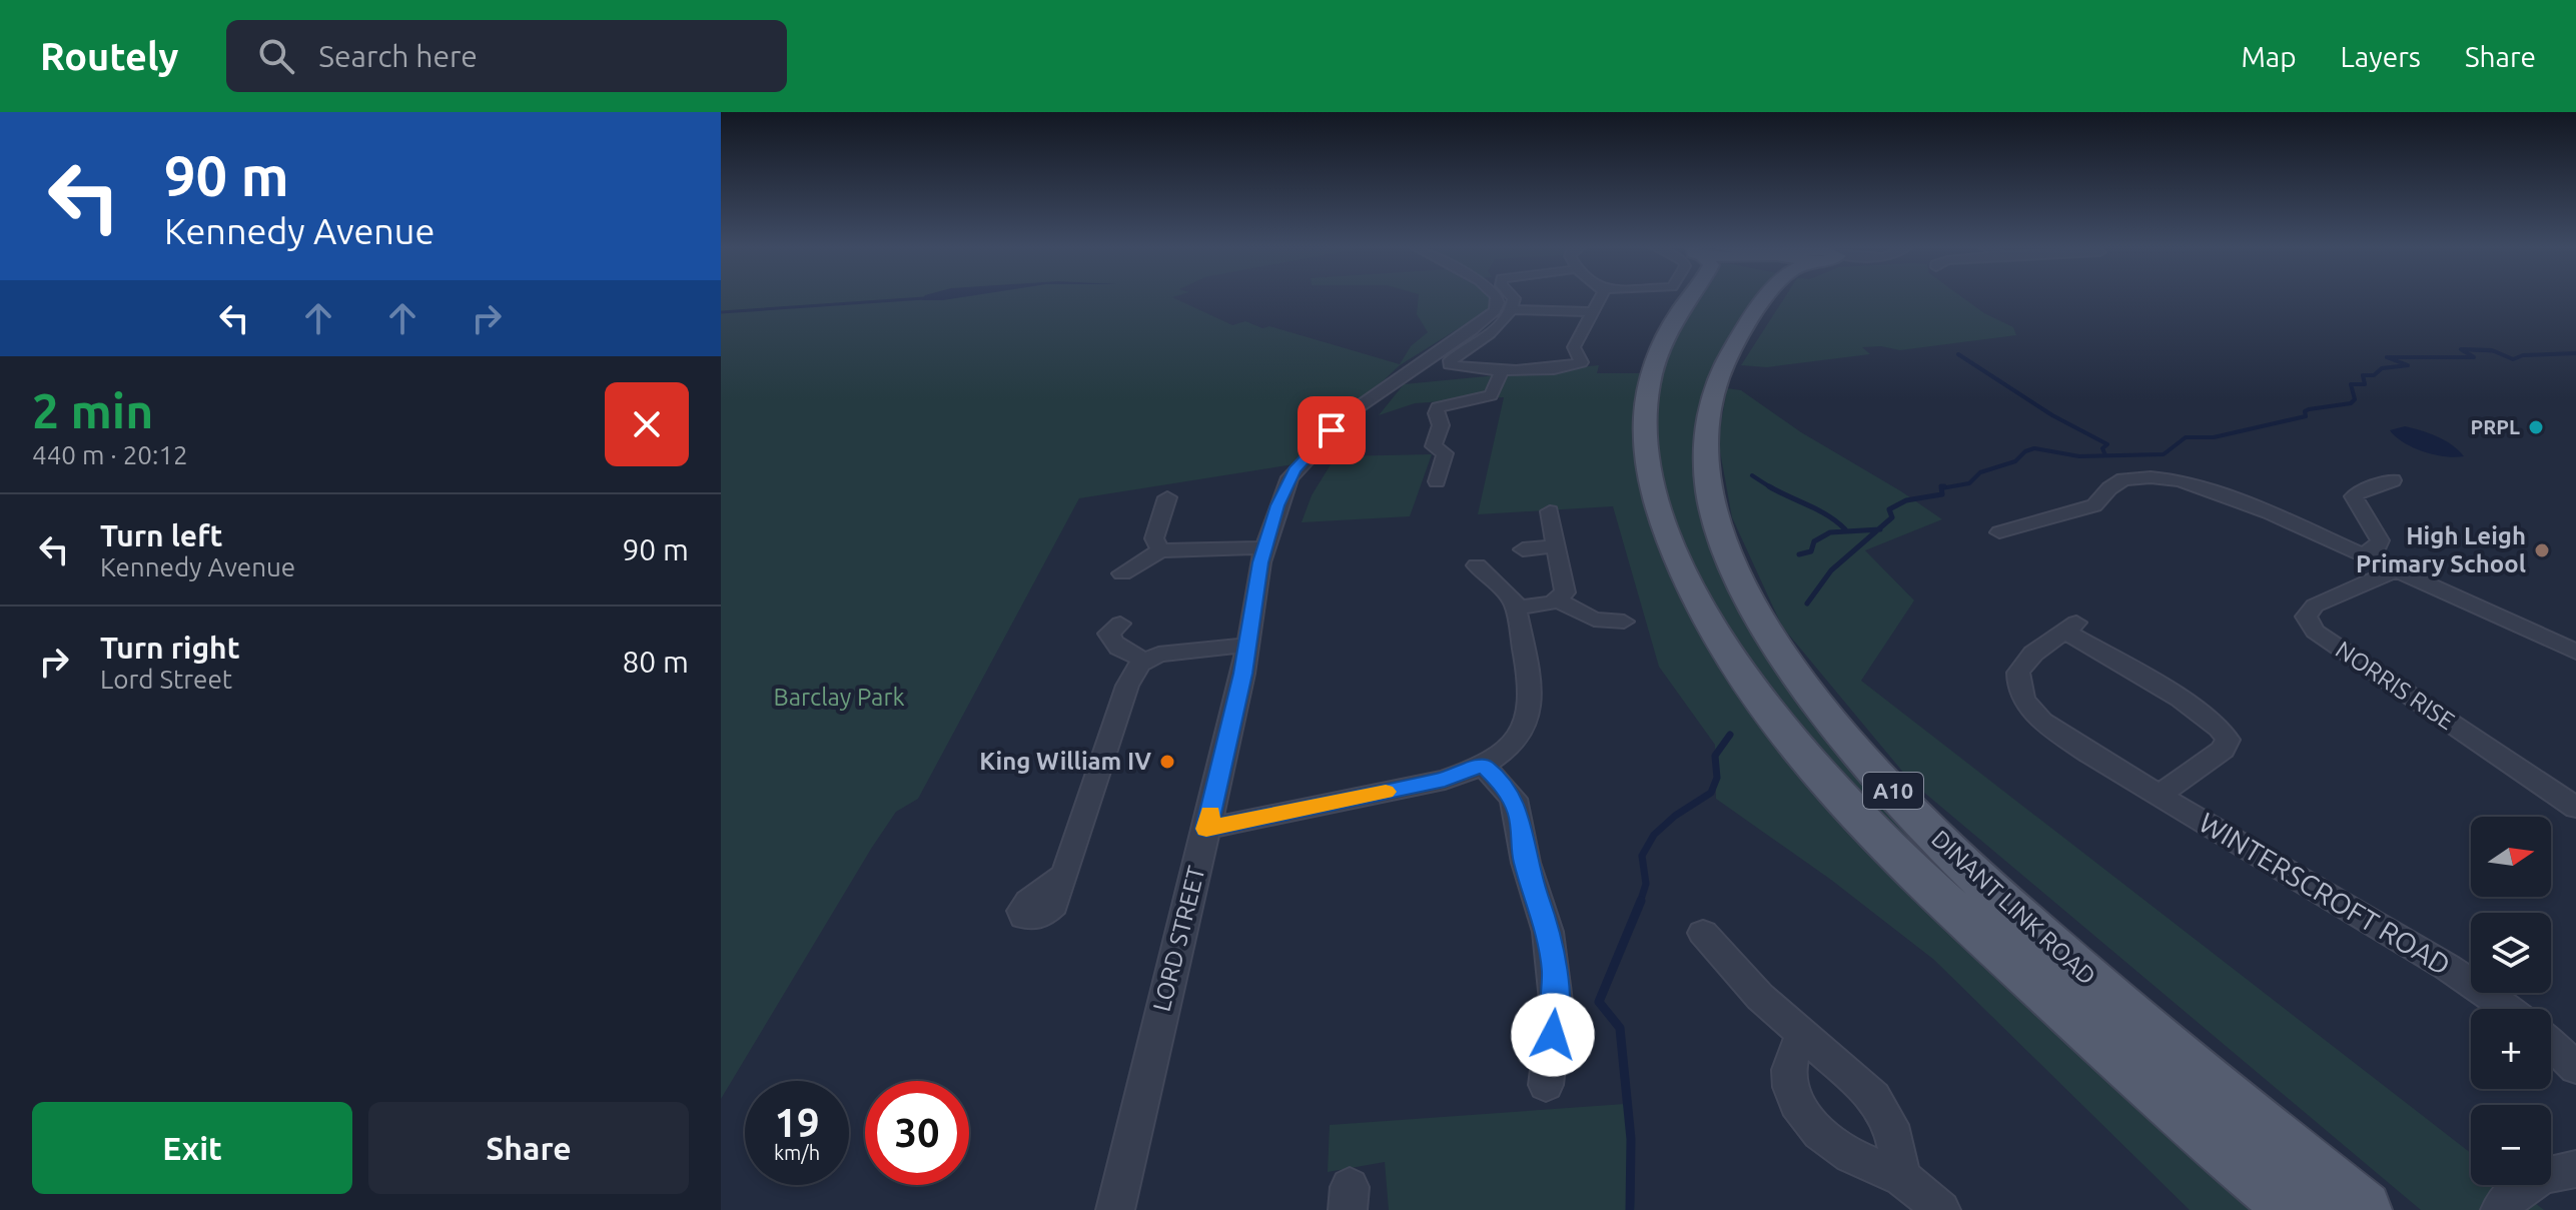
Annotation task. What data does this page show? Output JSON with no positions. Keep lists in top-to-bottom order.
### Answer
{
  "streets": {
    "main road": ["A10", "DINANT LINK ROAD"],
    "street": ["NORRIS RISE", "WINTERSCROFT ROAD", "LORD STREET"]
  },
  "parks": ["Barclay Park"],
  "places": ["PRPL", "High Leigh Primary School", "King William IV"],
  "north": "right",
  "page": {
    "header": "Routely",
    "search": "Search here",
    "nav": ["Map", "Layers", "Share"],
    "turn": ["90 m", "Kennedy Avenue"],
    "heading": ["2 min", "440 m · 20:12"],
    "list": [
      {
        "name": "Turn left",
        "note": "Kennedy Avenue",
        "value": "90 m"
      },
      {
        "name": "Turn right",
        "note": "Lord Street",
        "value": "80 m"
      }
    ],
    "map_buttons": ["+", "−"],
    "speed": "19 km/h",
    "limit": "30",
    "buttons": ["Exit", "Share"]
  }
}
